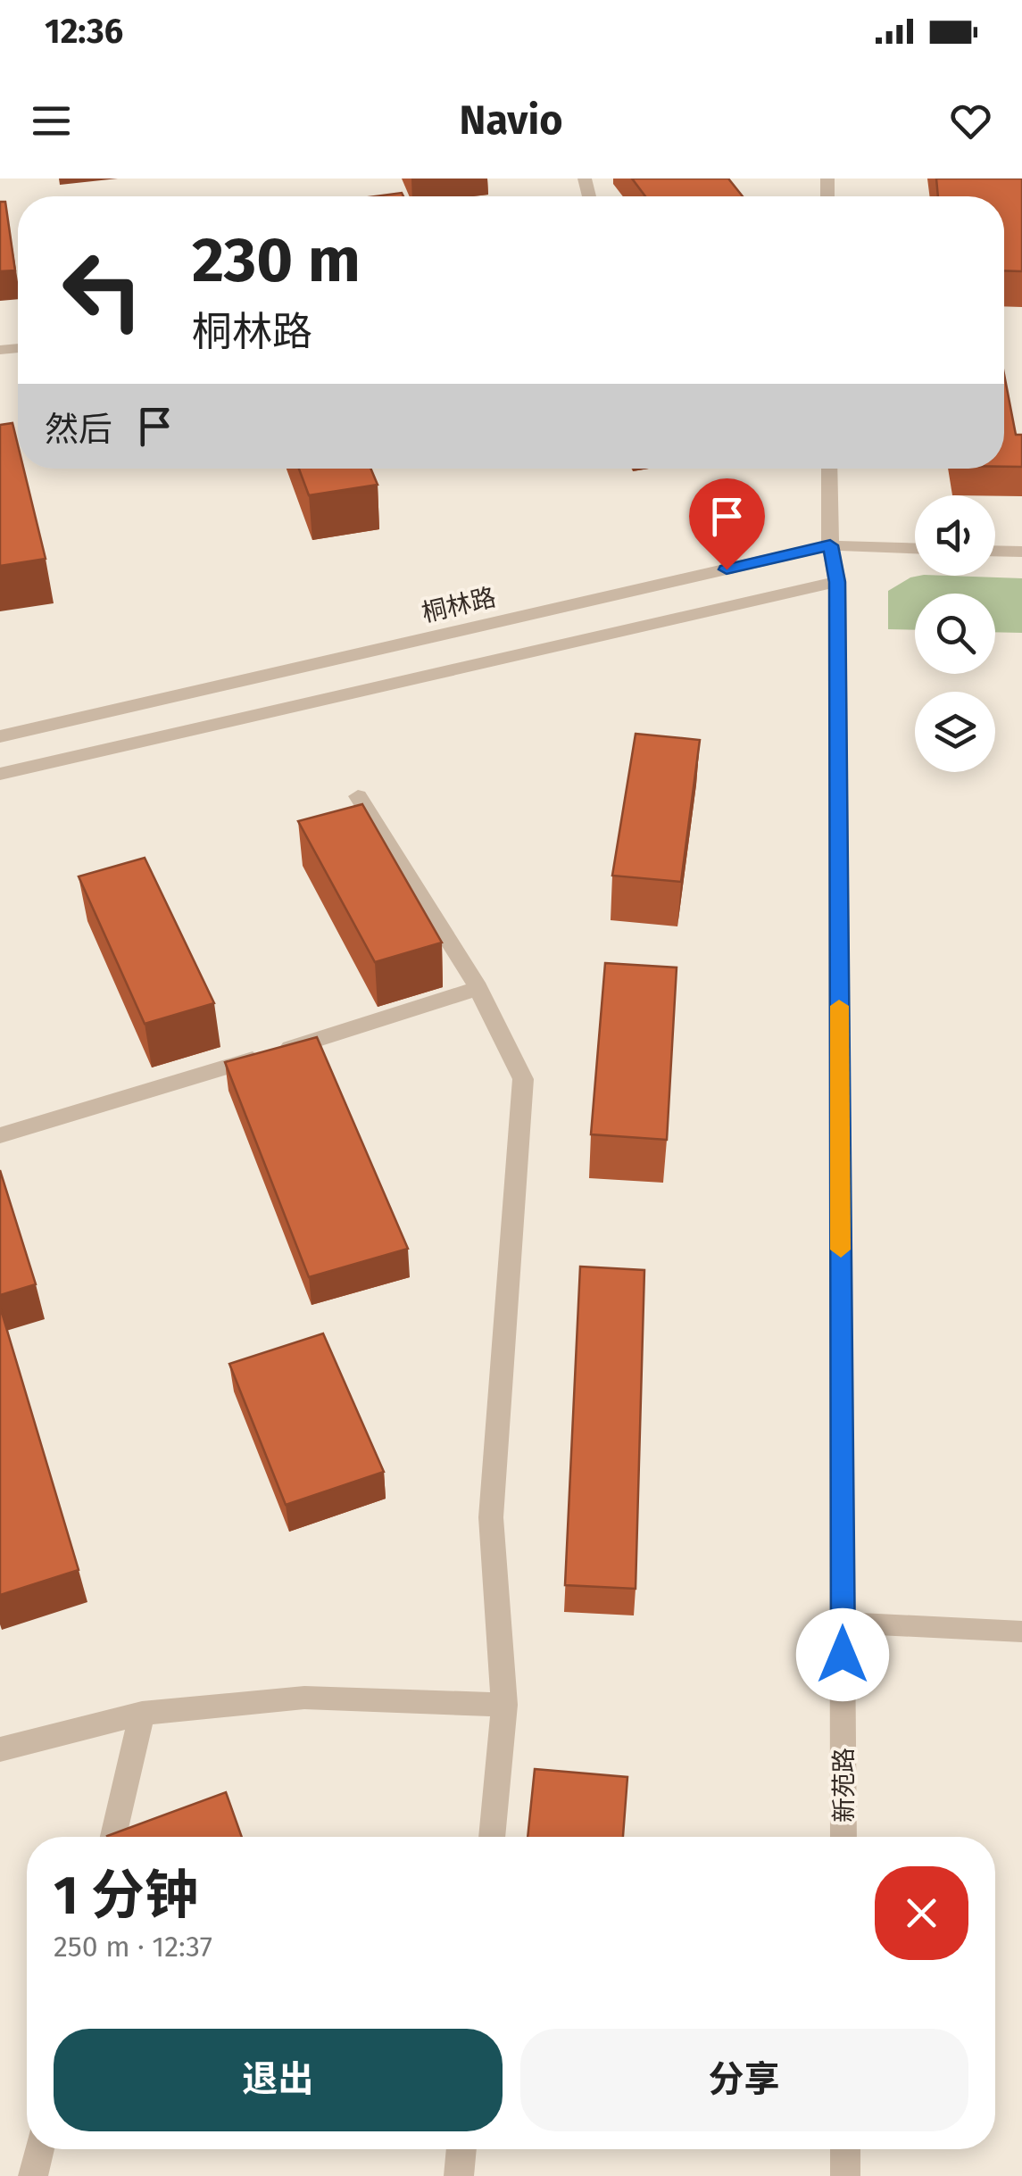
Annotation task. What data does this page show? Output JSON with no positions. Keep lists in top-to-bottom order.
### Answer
{
  "streets": {
    "street": ["桐林路", "新苑路"]
  },
  "crossings": [
    ["桐林路", "新苑路"]
  ],
  "page": {
    "status": "12:36",
    "header": "Navio",
    "turn": ["230 m", "桐林路"],
    "then": "然后",
    "heading": ["1 分钟", "250 m · 12:37"],
    "buttons": ["退出", "分享"]
  }
}
